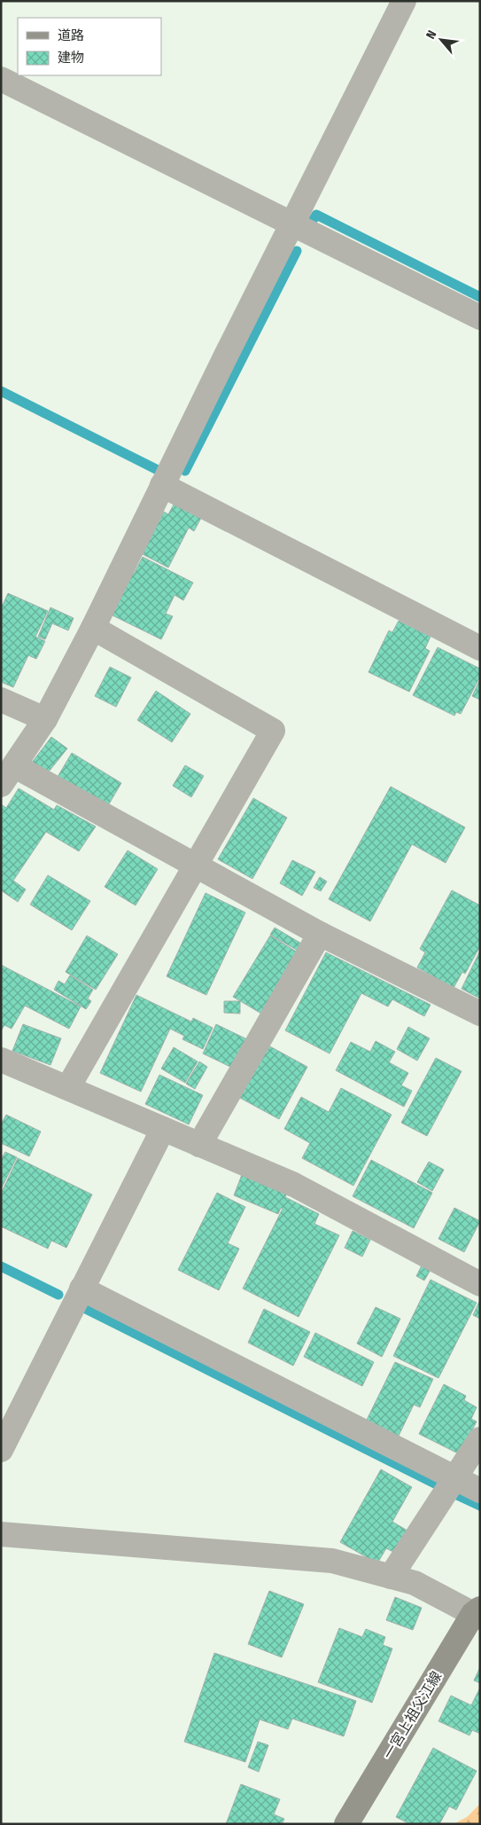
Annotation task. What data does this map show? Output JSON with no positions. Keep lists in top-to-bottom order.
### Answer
{
  "streets": {
    "main road": ["一宮上祖父江線"]
  },
  "legend": ["道路", "建物"],
  "north": "top left"
}
